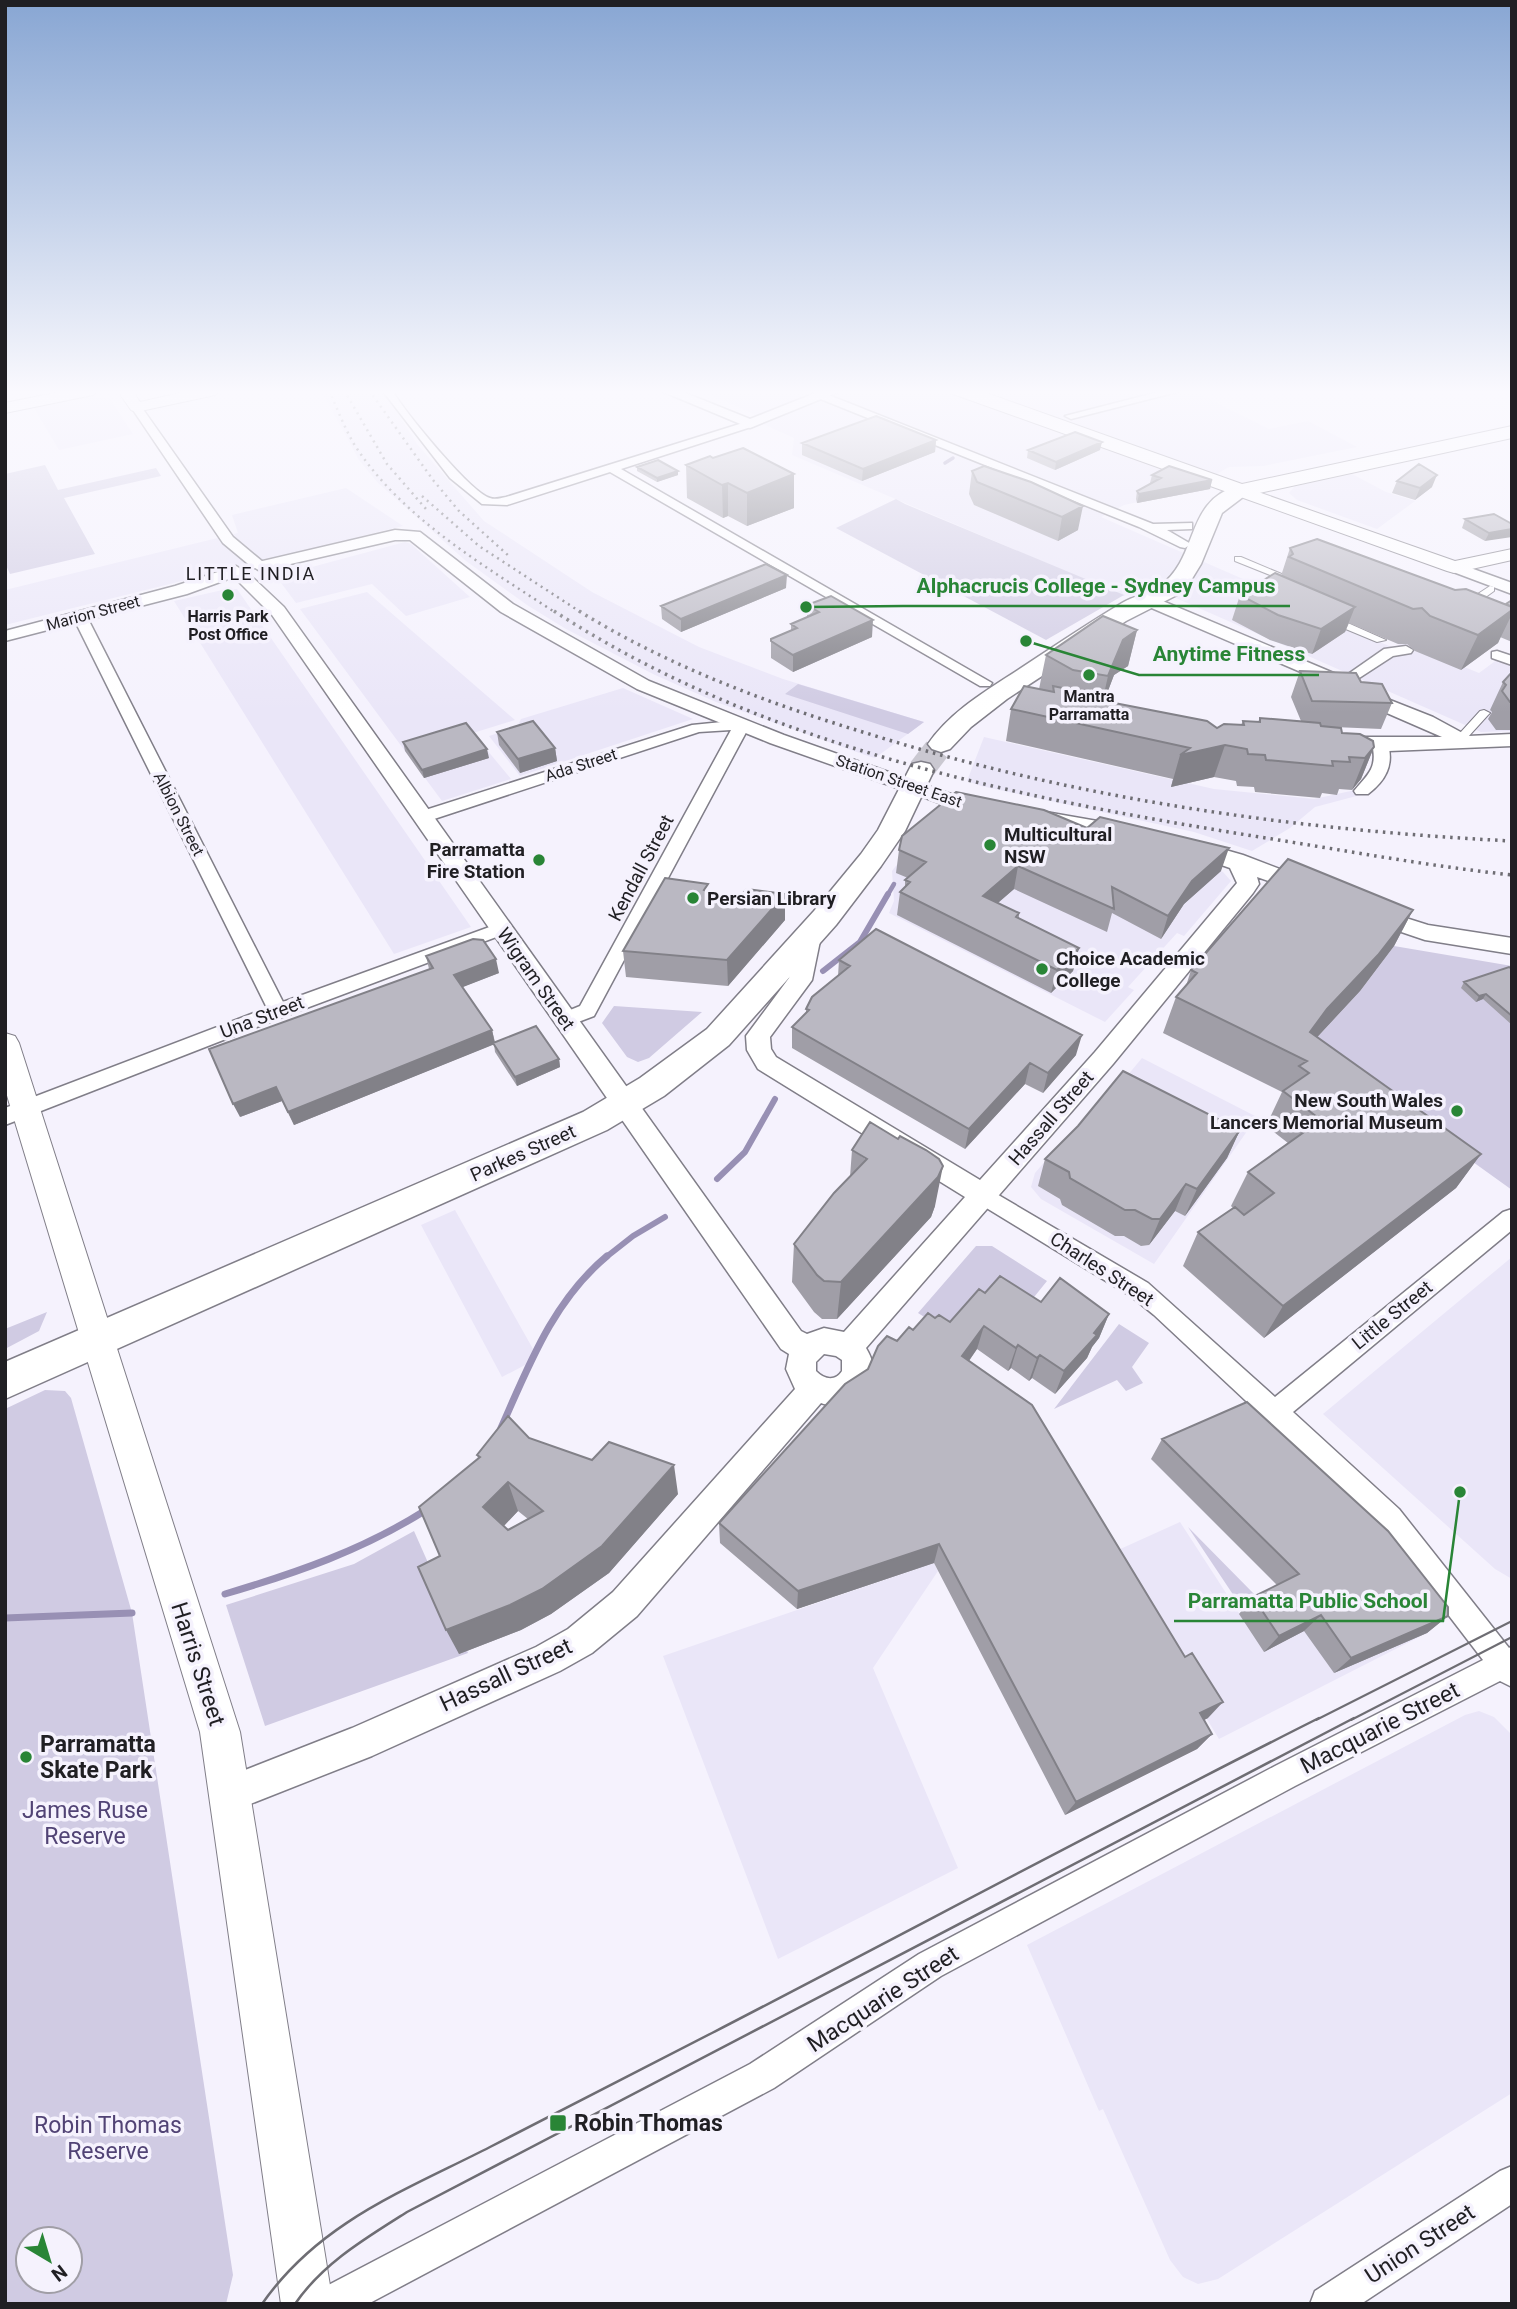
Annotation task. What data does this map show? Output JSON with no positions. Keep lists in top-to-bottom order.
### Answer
{
  "streets": {
    "main road": ["Parkes Street", "Harris Street"],
    "street": [
      "Marion Street",
      "Ada Street",
      "Station Street East",
      "Albion Street",
      "Kendall Street",
      "Wigram Street",
      "Una Street",
      "Hassall Street",
      "Charles Street",
      "Little Street",
      "Macquarie Street",
      "Union Street"
    ]
  },
  "crossings": [
    ["Marion Street", "Station Street East"],
    ["Marion Street", "Albion Street"],
    ["Marion Street", "Wigram Street"],
    ["Ada Street", "Station Street East"],
    ["Ada Street", "Kendall Street"],
    ["Ada Street", "Wigram Street"],
    ["Station Street East", "Kendall Street"],
    ["Station Street East", "Wigram Street"],
    ["Station Street East", "Parkes Street"],
    ["Albion Street", "Una Street"],
    ["Kendall Street", "Wigram Street"],
    ["Wigram Street", "Una Street"],
    ["Wigram Street", "Hassall Street"],
    ["Wigram Street", "Parkes Street"],
    ["Una Street", "Harris Street"],
    ["Hassall Street", "Charles Street"],
    ["Hassall Street", "Harris Street"],
    ["Parkes Street", "Charles Street"],
    ["Parkes Street", "Harris Street"],
    ["Charles Street", "Little Street"],
    ["Charles Street", "Macquarie Street"]
  ],
  "districts": ["LITTLE INDIA"],
  "parks": ["James Ruse Reserve", "Robin Thomas Reserve"],
  "places": {
    "other": [
      "Harris Park Post Office",
      "Alphacrucis College - Sydney Campus",
      "Anytime Fitness",
      "Mantra Parramatta",
      "Multicultural NSW",
      "Parramatta Fire Station",
      "Persian Library",
      "Choice Academic College",
      "New South Wales Lancers Memorial Museum",
      "Parramatta Public School",
      "Parramatta Skate Park"
    ],
    "transit": ["Robin Thomas"]
  },
  "north": "bottom right"
}
